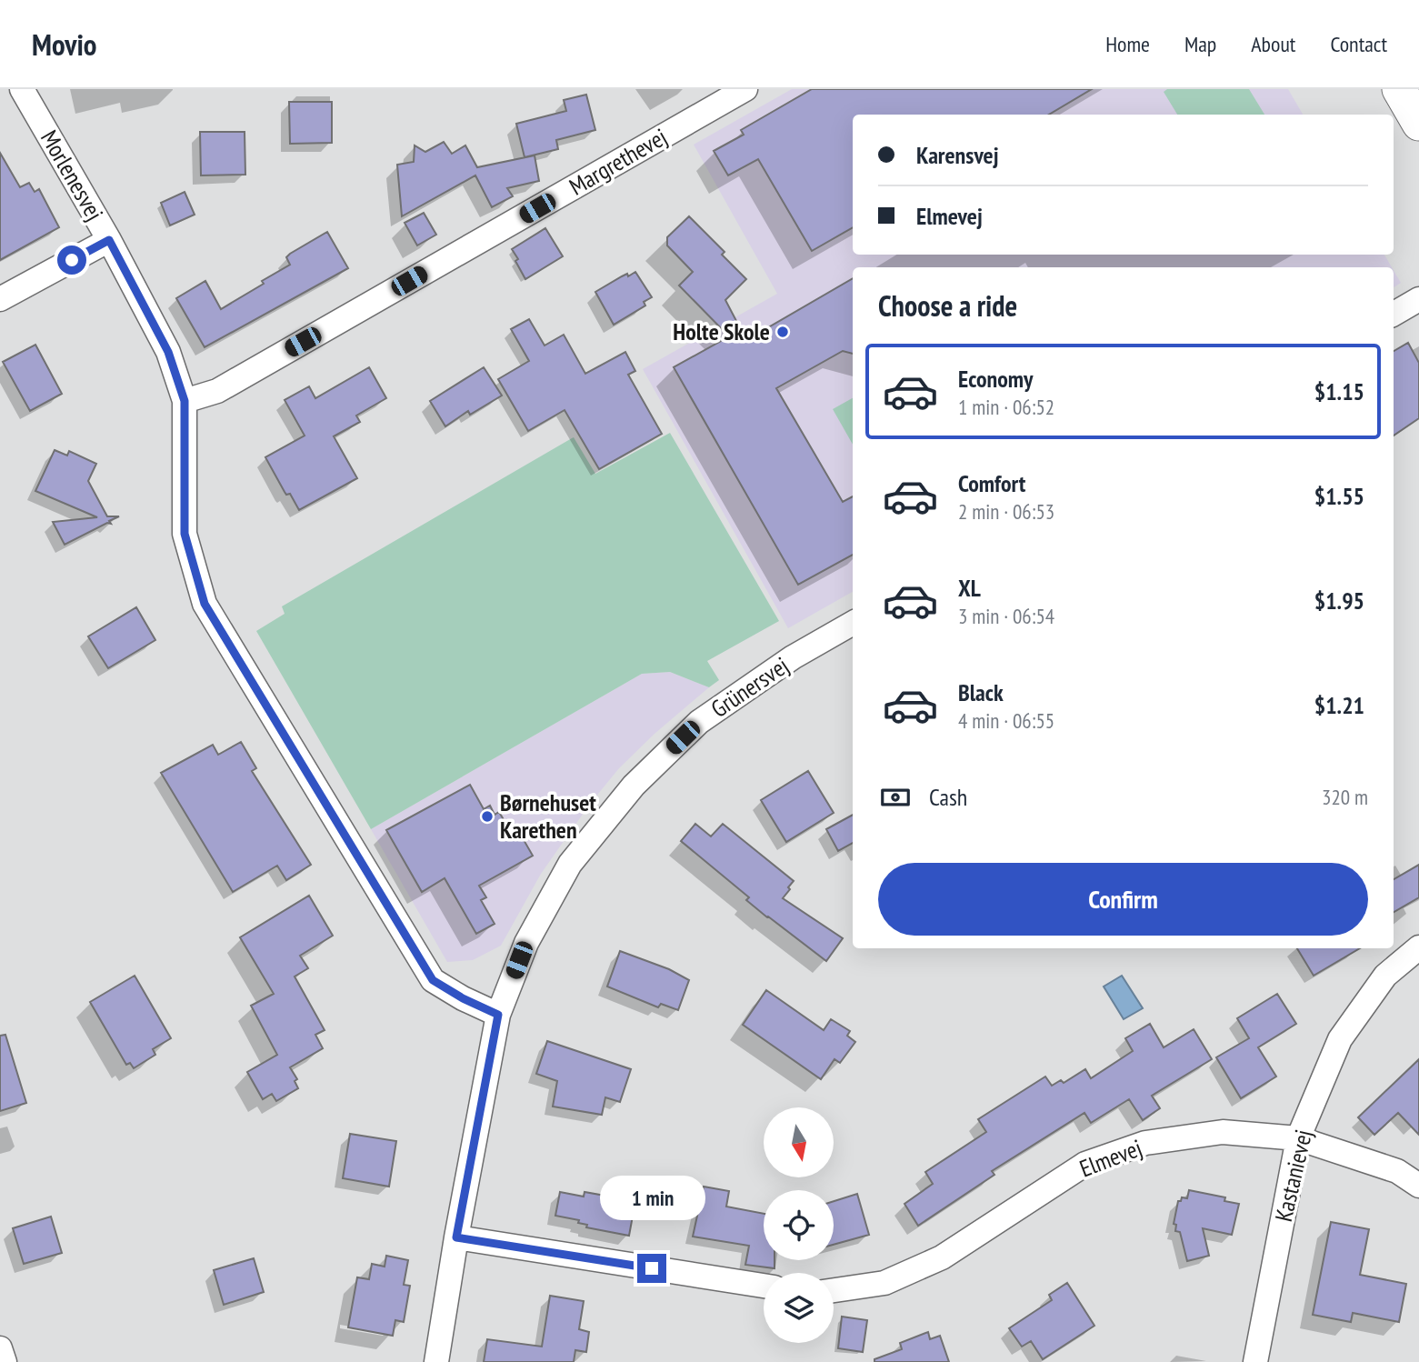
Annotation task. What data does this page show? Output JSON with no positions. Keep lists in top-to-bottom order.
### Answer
{
  "streets": {
    "street": [
      "Margrethevej",
      "Morlenesvej",
      "Grünersvej",
      "Elmevej",
      "Kastanievej"
    ]
  },
  "crossings": [
    ["Margrethevej", "Morlenesvej"],
    ["Elmevej", "Kastanievej"]
  ],
  "places": ["Holte Skole", "Børnehuset Karethen"],
  "north": "bottom",
  "page": {
    "header": "Movio",
    "nav": [
      "Home",
      "Map",
      "About",
      "Contact"
    ],
    "banner": ["Karensvej", "Elmevej"],
    "heading": "Choose a ride",
    "list": [
      {
        "name": "Economy",
        "note": "1 min · 06:52",
        "value": "$1.15"
      },
      {
        "name": "Comfort",
        "note": "2 min · 06:53",
        "value": "$1.55"
      },
      {
        "name": "XL",
        "note": "3 min · 06:54",
        "value": "$1.95"
      },
      {
        "name": "Black",
        "note": "4 min · 06:55",
        "value": "$1.21"
      }
    ],
    "pay": ["Cash", "320 m"],
    "buttons": "Confirm",
    "bubble": "1 min"
  }
}
